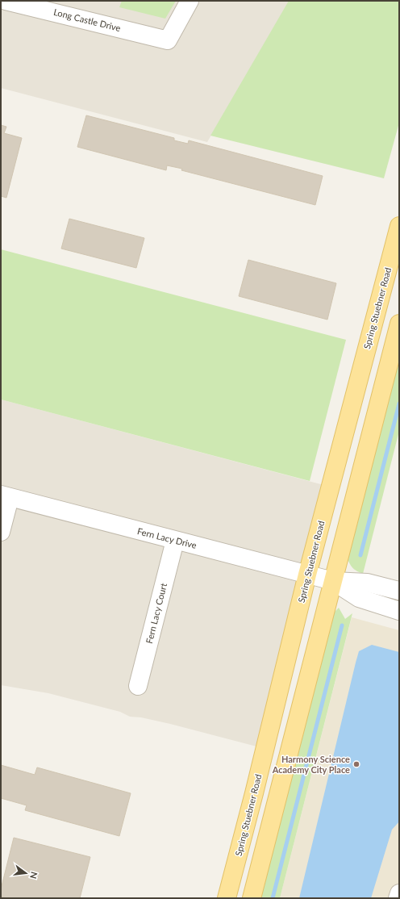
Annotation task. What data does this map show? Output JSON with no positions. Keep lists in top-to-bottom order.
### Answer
{
  "streets": {
    "main road": ["Spring Stuebner Road"],
    "street": ["Long Castle Drive", "Fern Lacy Drive", "Fern Lacy Court"]
  },
  "crossings": [
    ["Spring Stuebner Road", "Fern Lacy Drive"],
    ["Fern Lacy Drive", "Fern Lacy Court"]
  ],
  "places": ["Harmony Science Academy City Place"],
  "north": "right"
}
